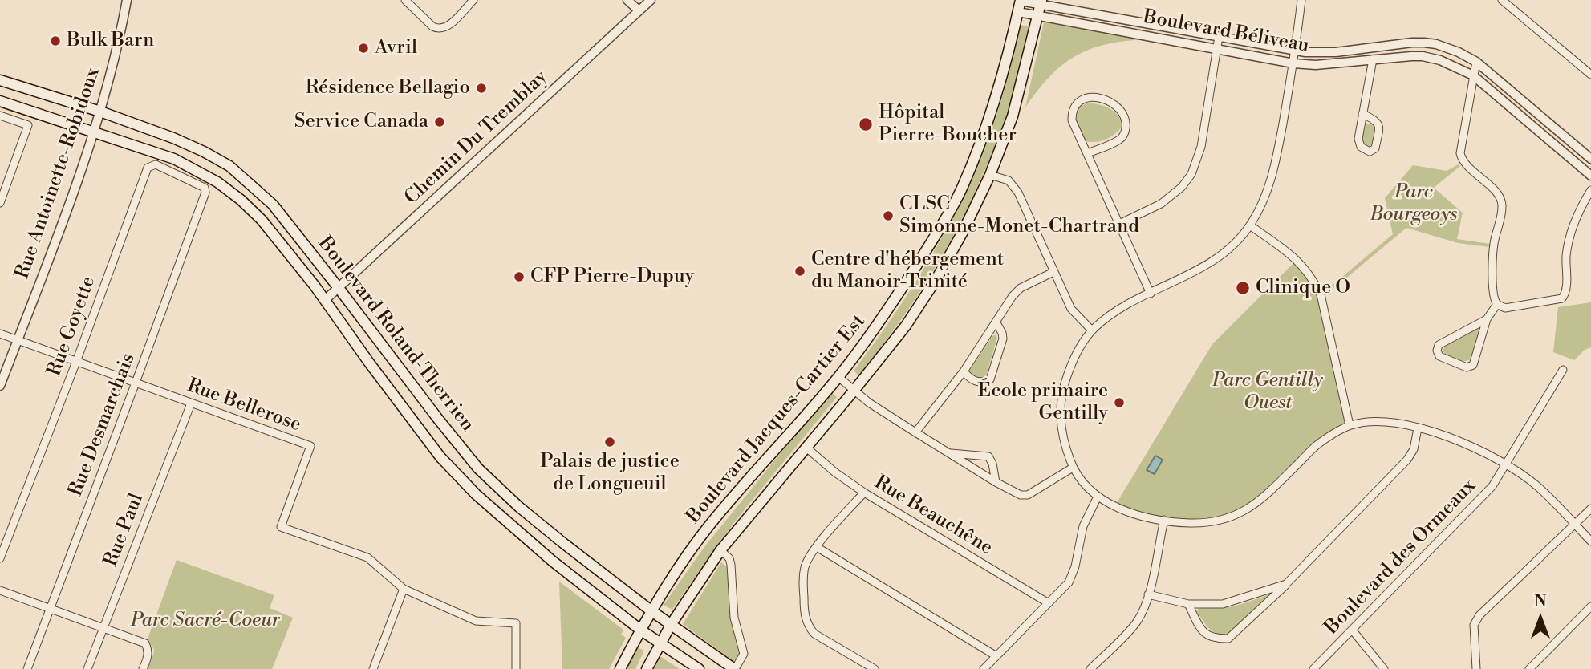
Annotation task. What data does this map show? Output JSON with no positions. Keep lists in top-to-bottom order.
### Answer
{
  "streets": {
    "main road": ["Boulevard Roland-Therrien", "Boulevard Jacques-Cartier Est"],
    "street": [
      "Boulevard Béliveau",
      "Chemin Du Tremblay",
      "Rue Antoinette-Robidoux",
      "Rue Goyette",
      "Rue Bellerose",
      "Rue Desmarchais",
      "Rue Beauchêne",
      "Rue Paul",
      "Boulevard des Ormeaux"
    ]
  },
  "crossings": [
    ["Boulevard Béliveau", "Boulevard Jacques-Cartier Est"],
    ["Chemin Du Tremblay", "Boulevard Roland-Therrien"],
    ["Rue Antoinette-Robidoux", "Boulevard Roland-Therrien"],
    ["Rue Antoinette-Robidoux", "Rue Bellerose"],
    ["Rue Goyette", "Rue Bellerose"],
    ["Rue Goyette", "Rue Desmarchais"],
    ["Boulevard Roland-Therrien", "Boulevard Jacques-Cartier Est"],
    ["Rue Bellerose", "Rue Desmarchais"],
    ["Rue Bellerose", "Rue Paul"],
    ["Boulevard Jacques-Cartier Est", "Rue Beauchêne"]
  ],
  "parks": ["Parc Bourgeoys", "Parc Gentilly Ouest", "Parc Sacré-Coeur"],
  "places": [
    "Bulk Barn",
    "Avril",
    "Résidence Bellagio",
    "Service Canada",
    "Hôpital Pierre-Boucher",
    "CLSC Simonne-Monet-Chartrand",
    "Centre d'hébergement du Manoir-Trinité",
    "CFP Pierre-Dupuy",
    "Clinique O",
    "École primaire Gentilly",
    "Palais de justice de Longueuil"
  ],
  "north": "top"
}
